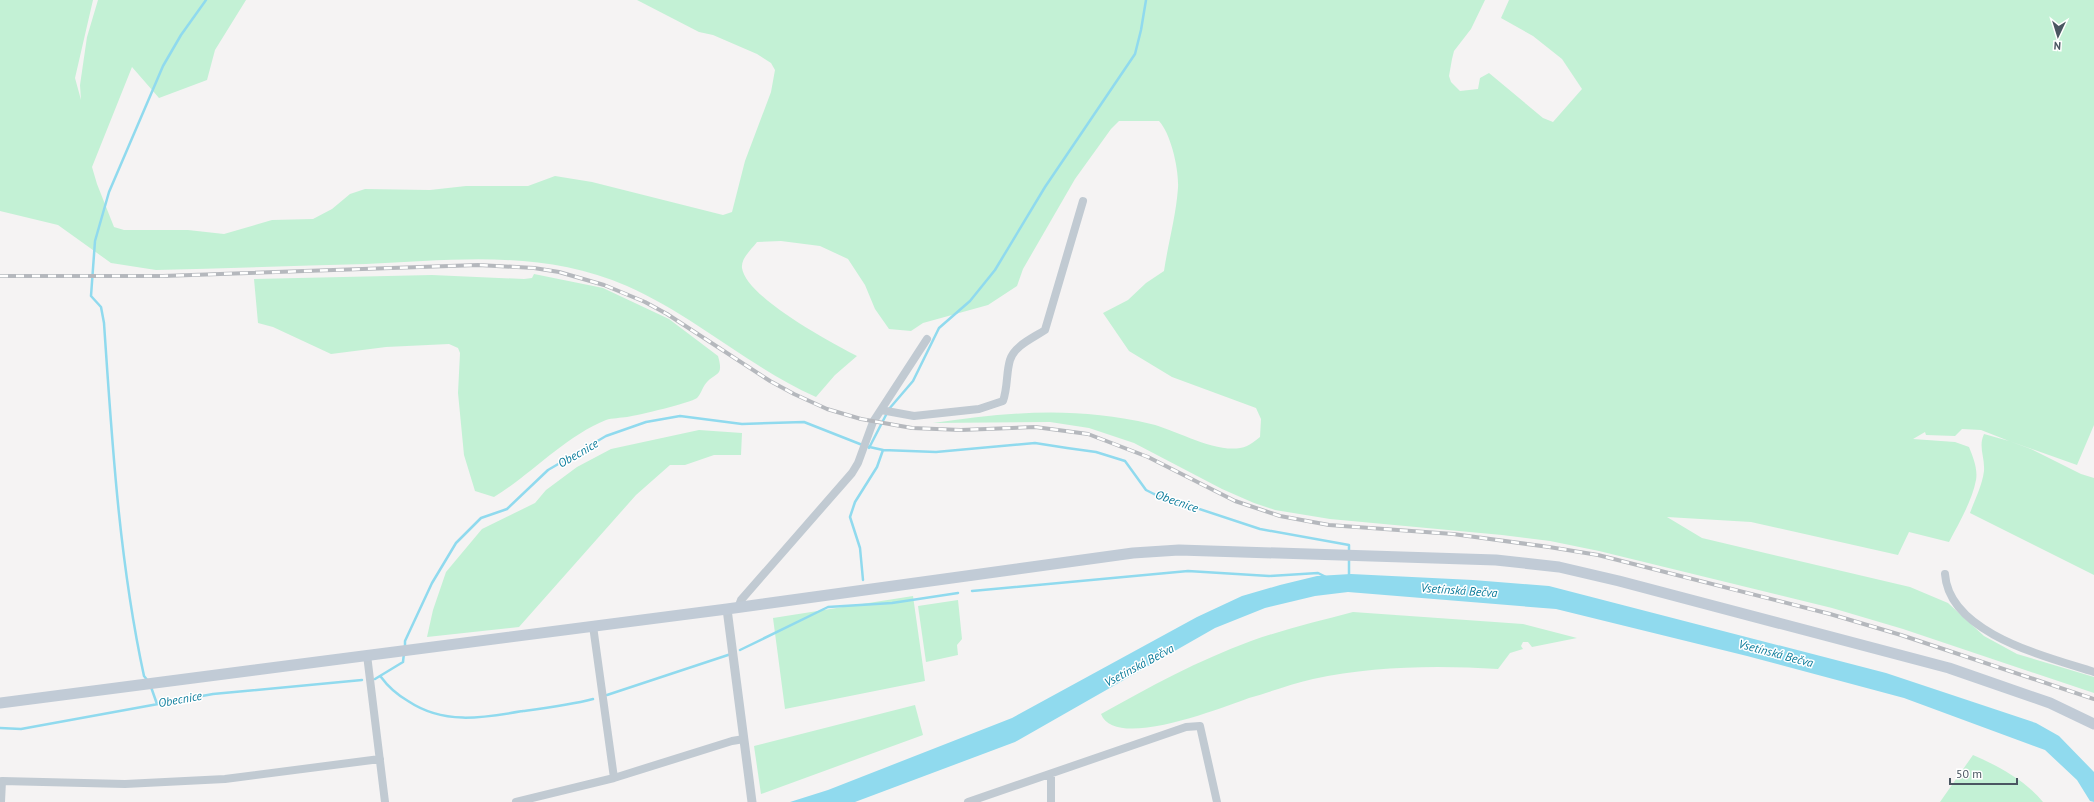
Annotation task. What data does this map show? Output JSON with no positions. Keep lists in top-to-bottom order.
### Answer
{
  "water": ["Obecnice", "Vsetínská Bečva"],
  "scale_bar": "50 m",
  "north": "bottom"
}
